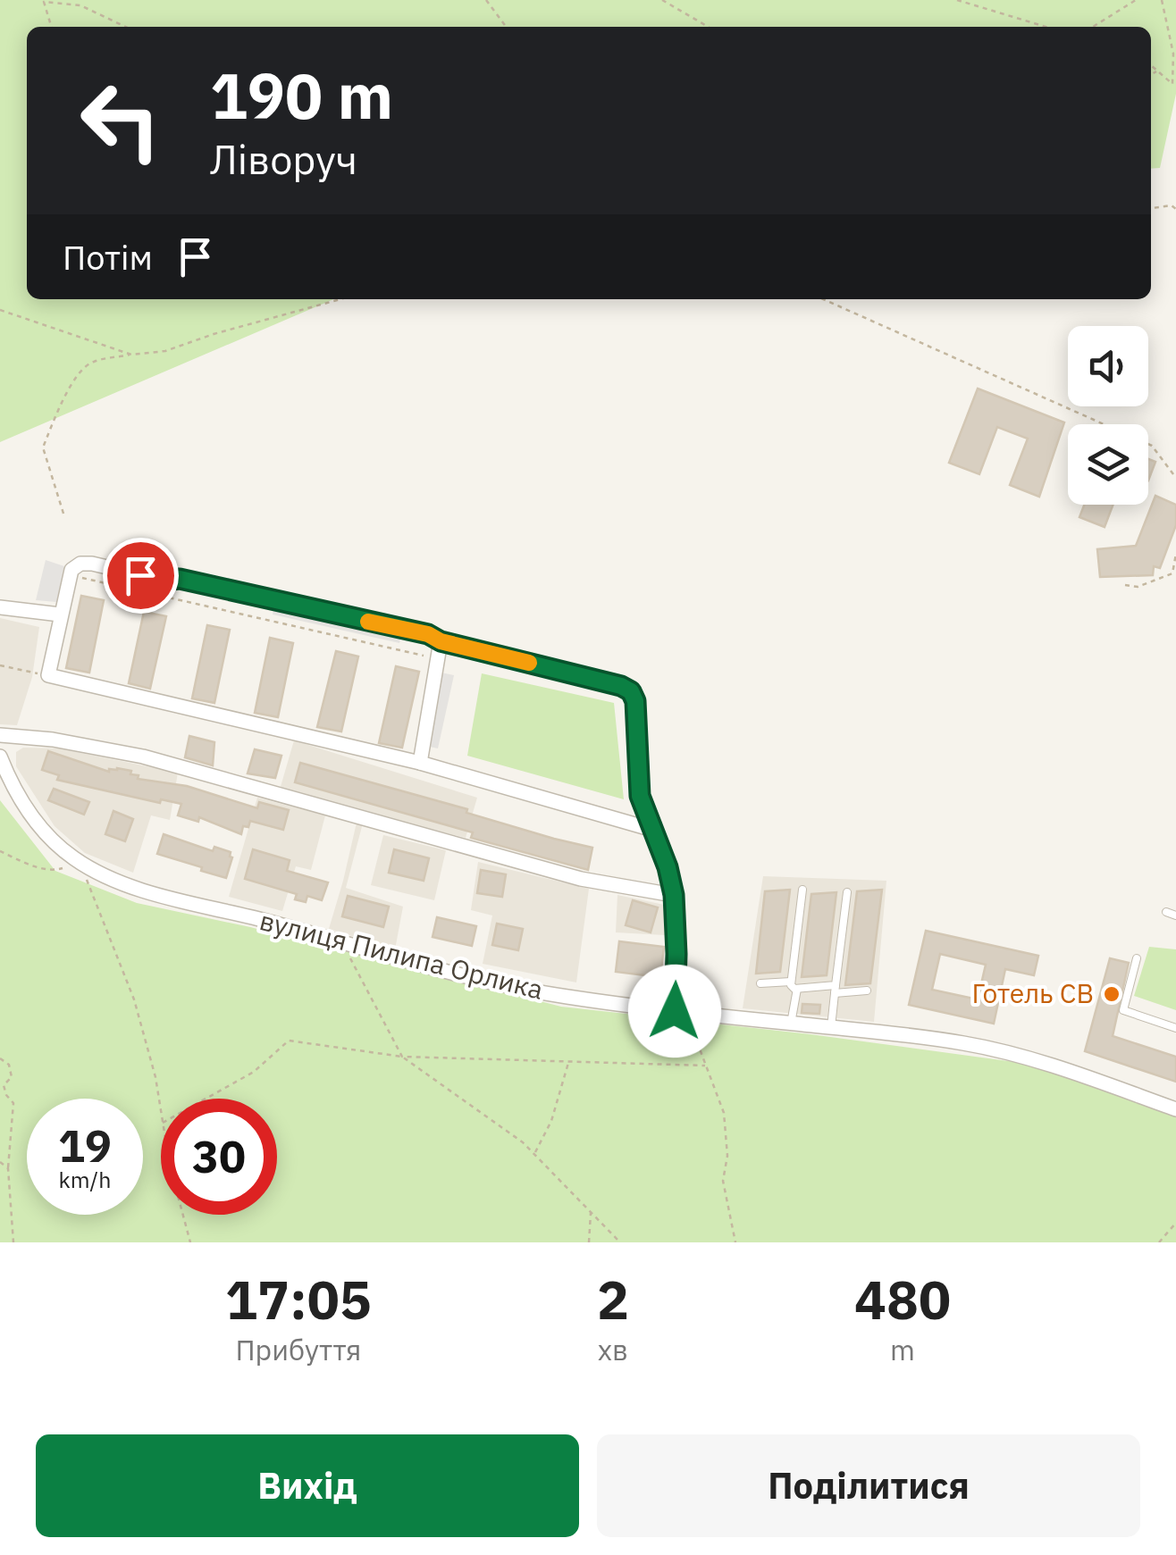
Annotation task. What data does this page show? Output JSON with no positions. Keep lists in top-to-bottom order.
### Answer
{
  "streets": {
    "street": ["вулиця Пилипа Орлика"]
  },
  "places": ["Готель СВ"],
  "page": {
    "turn": ["190 m", "Ліворуч"],
    "then": "Потім",
    "speed": "19 km/h",
    "limit": "30",
    "eta": [
      "17:05",
      "Прибуття",
      "2",
      "хв",
      "480",
      "m"
    ],
    "buttons": ["Вихід", "Поділитися"]
  }
}
